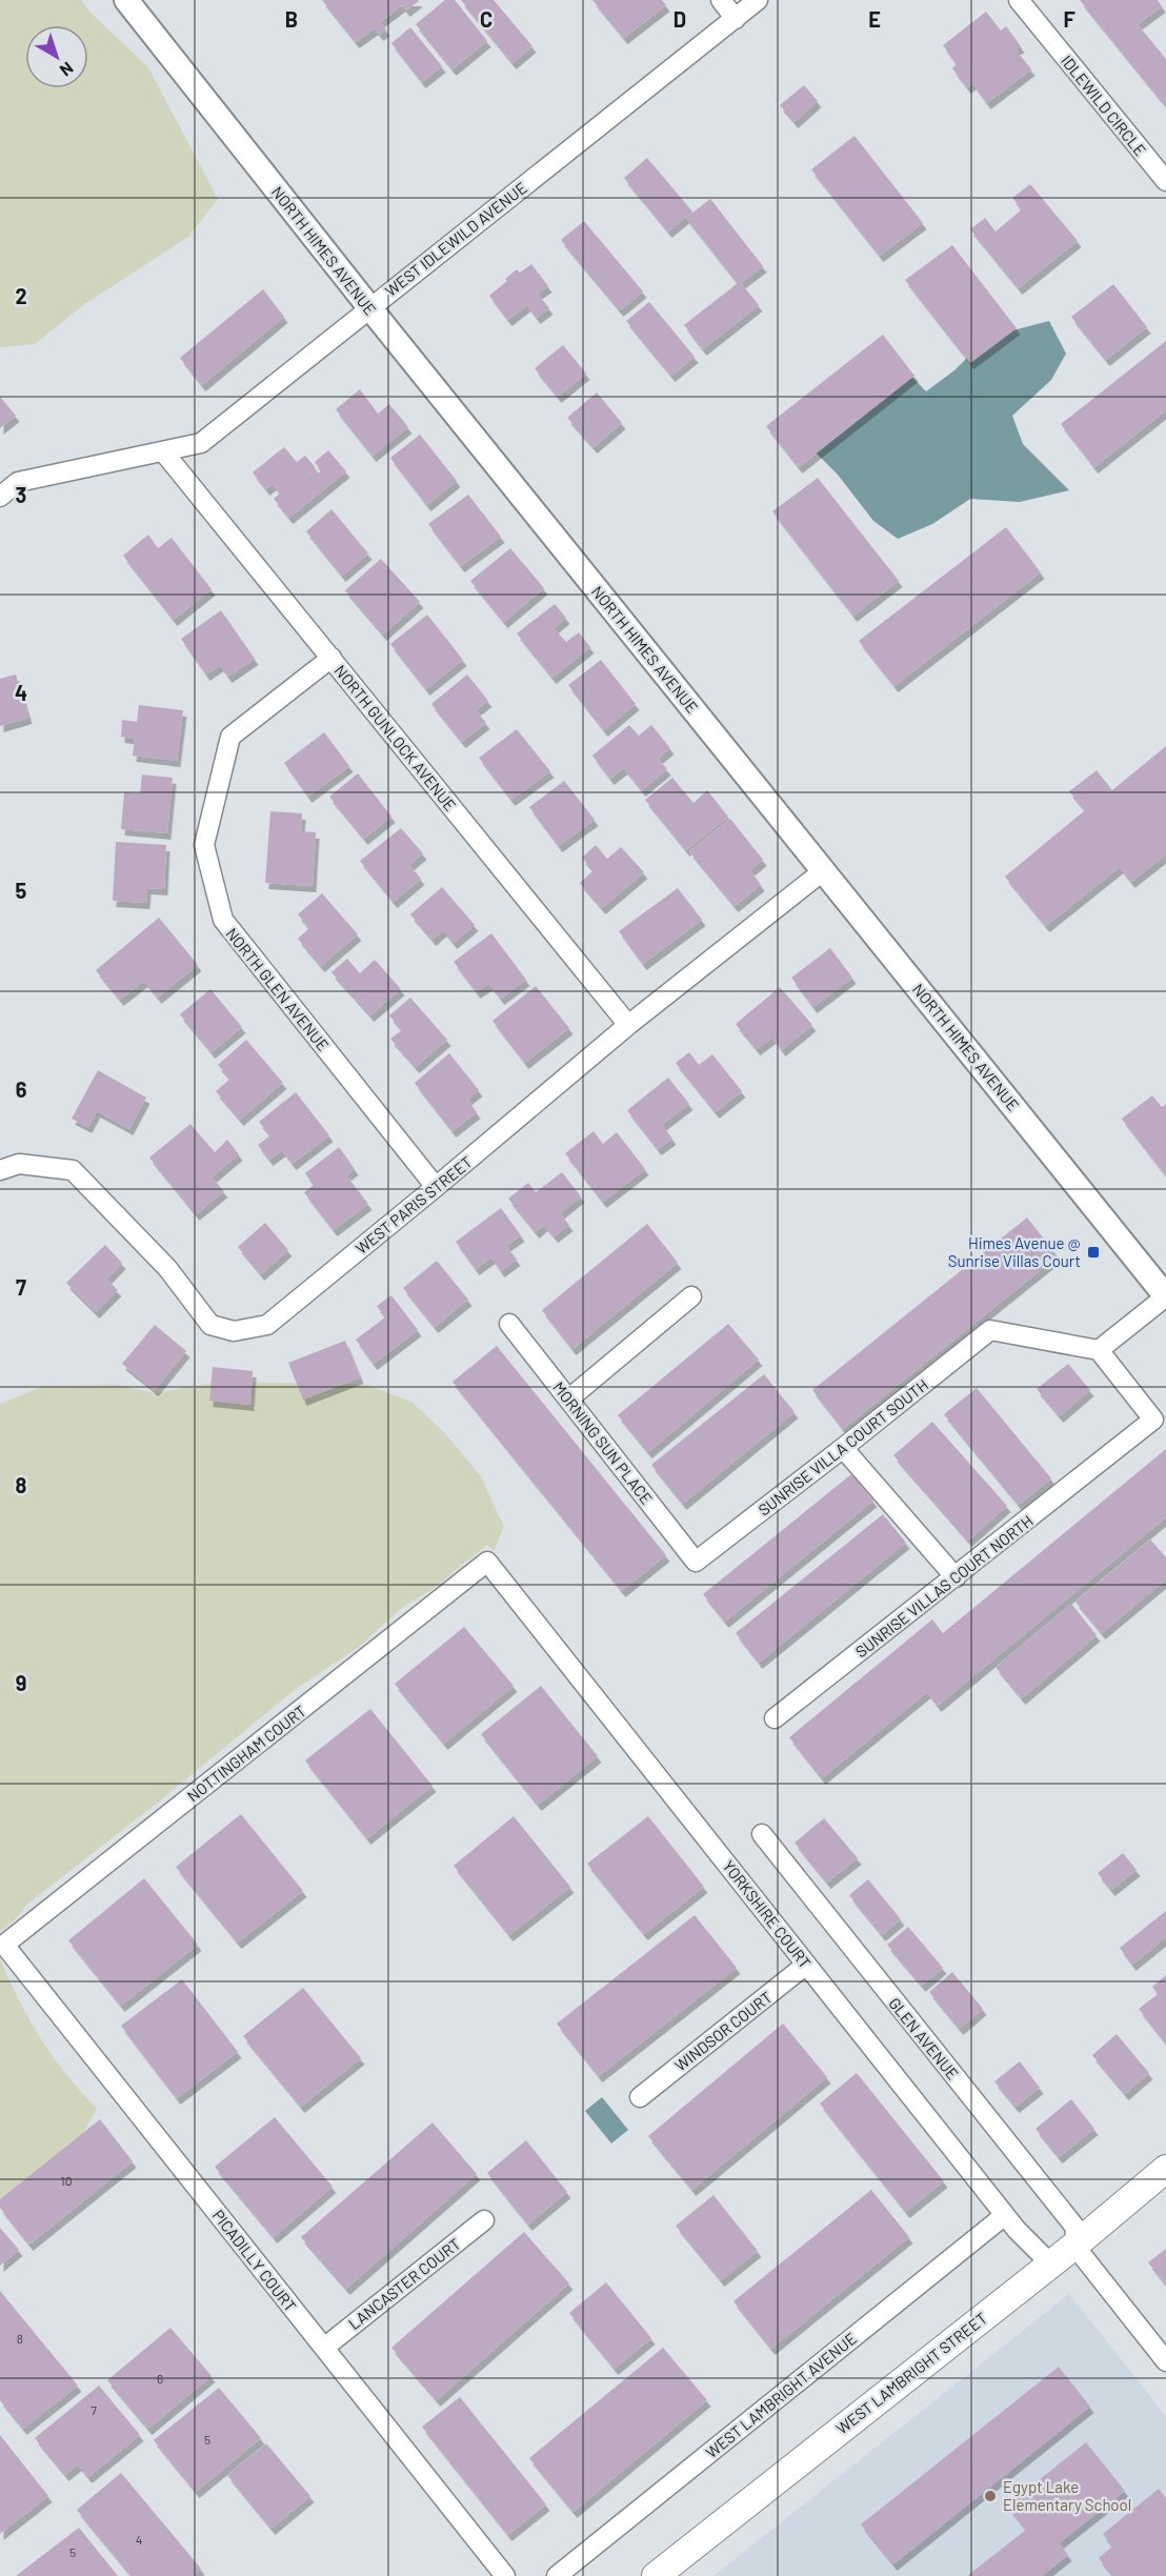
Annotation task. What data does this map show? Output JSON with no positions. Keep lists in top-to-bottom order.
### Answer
{
  "streets": {
    "main road": ["WEST LAMBRIGHT STREET"],
    "street": [
      "IDLEWILD CIRCLE",
      "WEST IDLEWILD AVENUE",
      "NORTH HIMES AVENUE",
      "NORTH GUNLOCK AVENUE",
      "NORTH GLEN AVENUE",
      "WEST PARIS STREET",
      "MORNING SUN PLACE",
      "SUNRISE VILLA COURT SOUTH",
      "SUNRISE VILLAS COURT NORTH",
      "NOTTINGHAM COURT",
      "YORKSHIRE COURT",
      "WINDSOR COURT",
      "GLEN AVENUE",
      "PICADILLY COURT",
      "LANCASTER COURT",
      "WEST LAMBRIGHT AVENUE"
    ]
  },
  "crossings": [
    ["WEST IDLEWILD AVENUE", "NORTH HIMES AVENUE"],
    ["WEST IDLEWILD AVENUE", "NORTH GUNLOCK AVENUE"],
    ["NORTH HIMES AVENUE", "WEST PARIS STREET"],
    ["NORTH GUNLOCK AVENUE", "NORTH GLEN AVENUE"],
    ["NORTH GUNLOCK AVENUE", "WEST PARIS STREET"],
    ["NORTH GLEN AVENUE", "WEST PARIS STREET"],
    ["MORNING SUN PLACE", "SUNRISE VILLA COURT SOUTH"],
    ["SUNRISE VILLA COURT SOUTH", "SUNRISE VILLAS COURT NORTH"],
    ["NOTTINGHAM COURT", "YORKSHIRE COURT"],
    ["NOTTINGHAM COURT", "PICADILLY COURT"],
    ["YORKSHIRE COURT", "WINDSOR COURT"],
    ["YORKSHIRE COURT", "WEST LAMBRIGHT STREET"],
    ["YORKSHIRE COURT", "WEST LAMBRIGHT AVENUE"],
    ["GLEN AVENUE", "WEST LAMBRIGHT STREET"],
    ["PICADILLY COURT", "LANCASTER COURT"]
  ],
  "places": {
    "transit": ["Himes Avenue @ Sunrise Villas Court"],
    "other": ["Egypt Lake Elementary School"]
  },
  "house_numbers": [
    "10",
    "8",
    "6",
    "7",
    "5",
    "4",
    "5"
  ],
  "north": "bottom right",
  "grid": {
    "columns": [
      "B",
      "C",
      "D",
      "E",
      "F"
    ],
    "rows": [
      "2",
      "3",
      "4",
      "5",
      "6",
      "7",
      "8",
      "9"
    ]
  }
}
